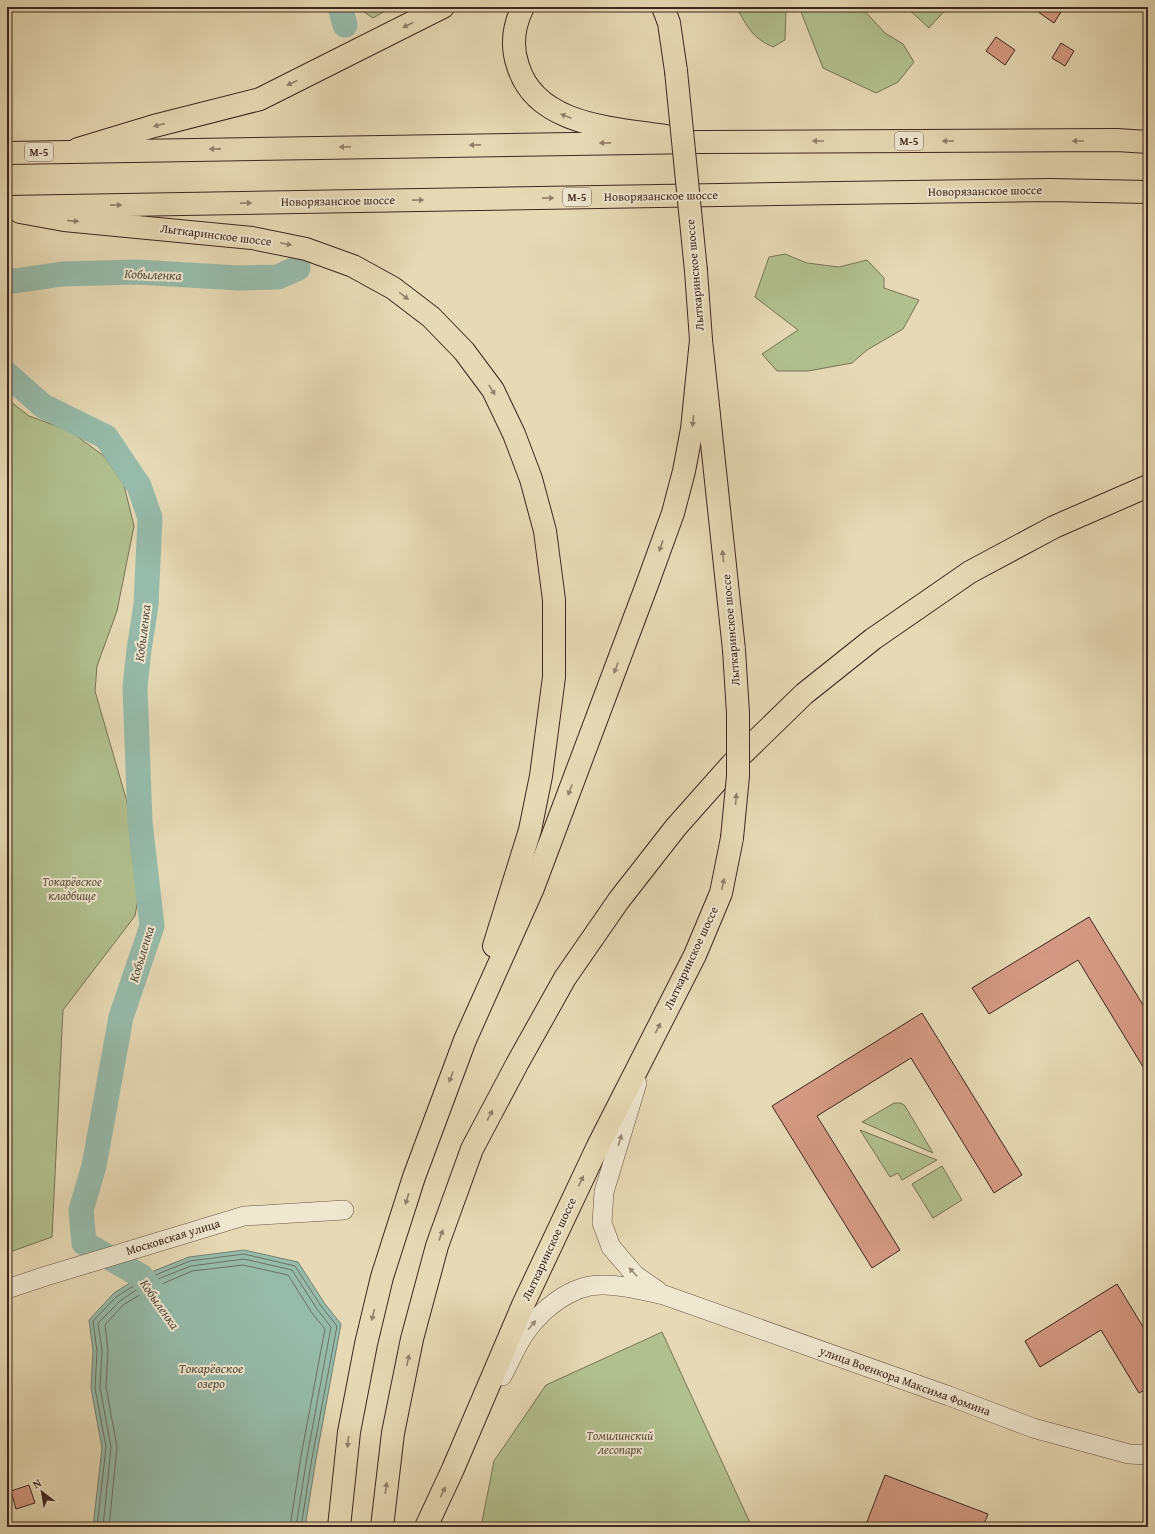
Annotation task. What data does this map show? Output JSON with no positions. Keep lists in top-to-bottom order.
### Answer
{
  "streets": {
    "main road": ["М-5", "Новорязанское шоссе", "Лыткаринское шоссе"],
    "street": ["Московская улица", "улица Военкора Максима Фомина"]
  },
  "crossings": [
    ["Новорязанское шоссе", "Лыткаринское шоссе"],
    ["Лыткаринское шоссе", "улица Военкора Максима Фомина"]
  ],
  "water": ["Кобыленка", "Токарёвское озеро"],
  "parks": ["Токарёвское кладбище", "Томилинский лесопарк"],
  "north": "top left"
}
